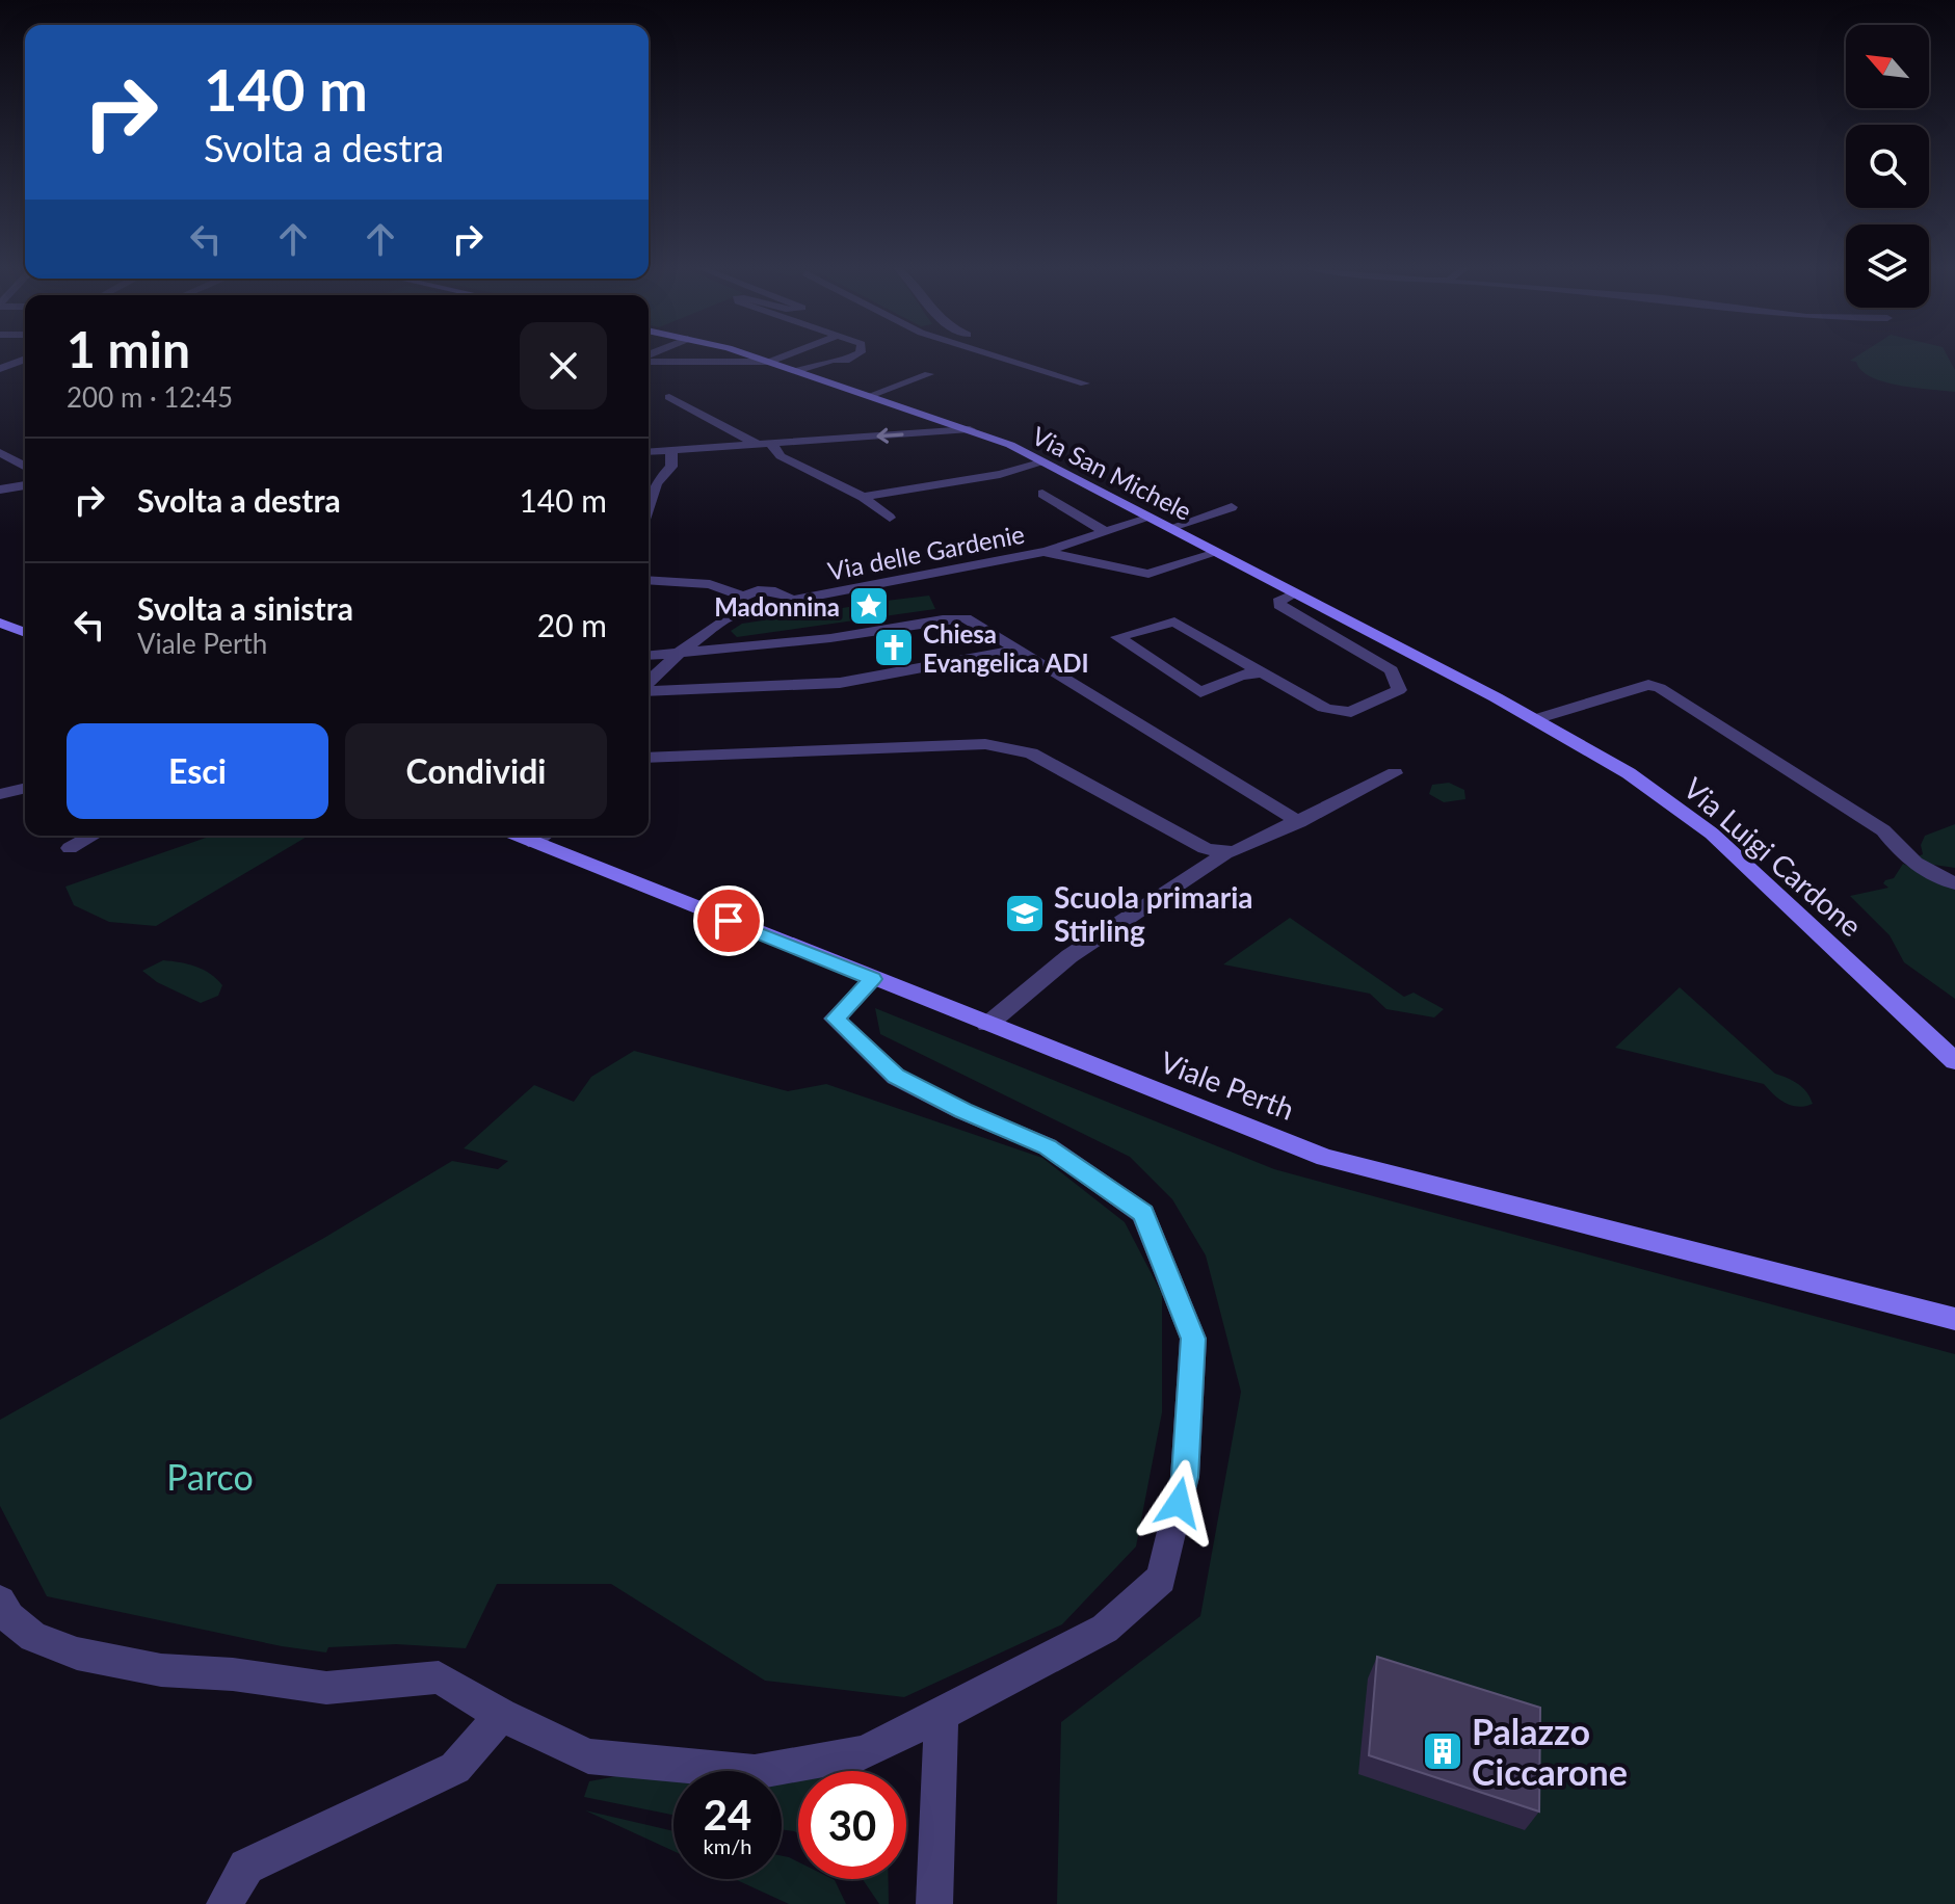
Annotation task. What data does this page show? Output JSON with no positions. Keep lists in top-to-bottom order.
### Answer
{
  "streets": {
    "street": [
      "Via San Michele",
      "Via delle Gardenie",
      "Via Luigi Cardone",
      "Viale Perth"
    ]
  },
  "crossings": [
    ["Via San Michele", "Via delle Gardenie"],
    ["Via San Michele", "Via Luigi Cardone"]
  ],
  "parks": ["Parco"],
  "places": {
    "place": ["Madonnina"],
    "church": ["Chiesa Evangelica ADI"],
    "school or university": ["Scuola primaria Stirling"],
    "building": ["Palazzo Ciccarone"]
  },
  "north": "top left",
  "page": {
    "turn": ["140 m", "Svolta a destra"],
    "heading": ["1 min", "200 m · 12:45"],
    "list": [
      {
        "name": "Svolta a destra",
        "value": "140 m"
      },
      {
        "name": "Svolta a sinistra",
        "note": "Viale Perth",
        "value": "20 m"
      }
    ],
    "buttons": ["Esci", "Condividi"],
    "speed": "24 km/h",
    "limit": "30"
  }
}
